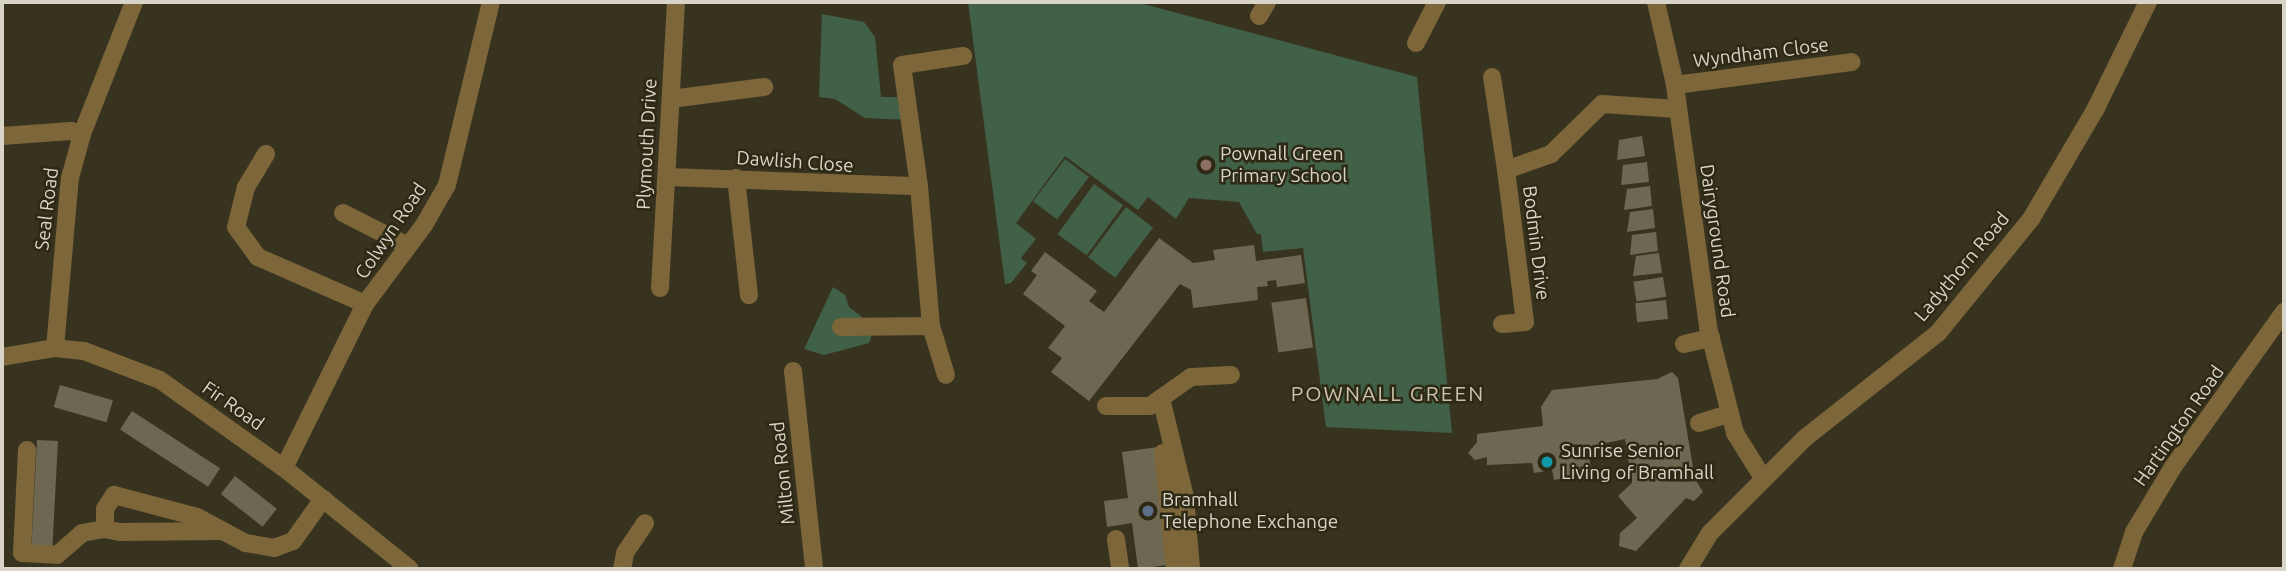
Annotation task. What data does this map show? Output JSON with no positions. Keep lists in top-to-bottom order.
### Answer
{
  "streets": {
    "street": [
      "Wyndham Close",
      "Plymouth Drive",
      "Dawlish Close",
      "Seal Road",
      "Colwyn Road",
      "Dairyground Road",
      "Bodmin Drive",
      "Ladythorn Road",
      "Fir Road",
      "Hartington Road",
      "Milton Road"
    ]
  },
  "crossings": [
    ["Wyndham Close", "Dairyground Road"],
    ["Plymouth Drive", "Dawlish Close"],
    ["Seal Road", "Fir Road"],
    ["Colwyn Road", "Fir Road"],
    ["Dairyground Road", "Bodmin Drive"],
    ["Dairyground Road", "Ladythorn Road"]
  ],
  "districts": ["POWNALL GREEN"],
  "places": ["Pownall Green Primary School", "Sunrise Senior Living of Bramhall", "Bramhall Telephone Exchange"]
}
